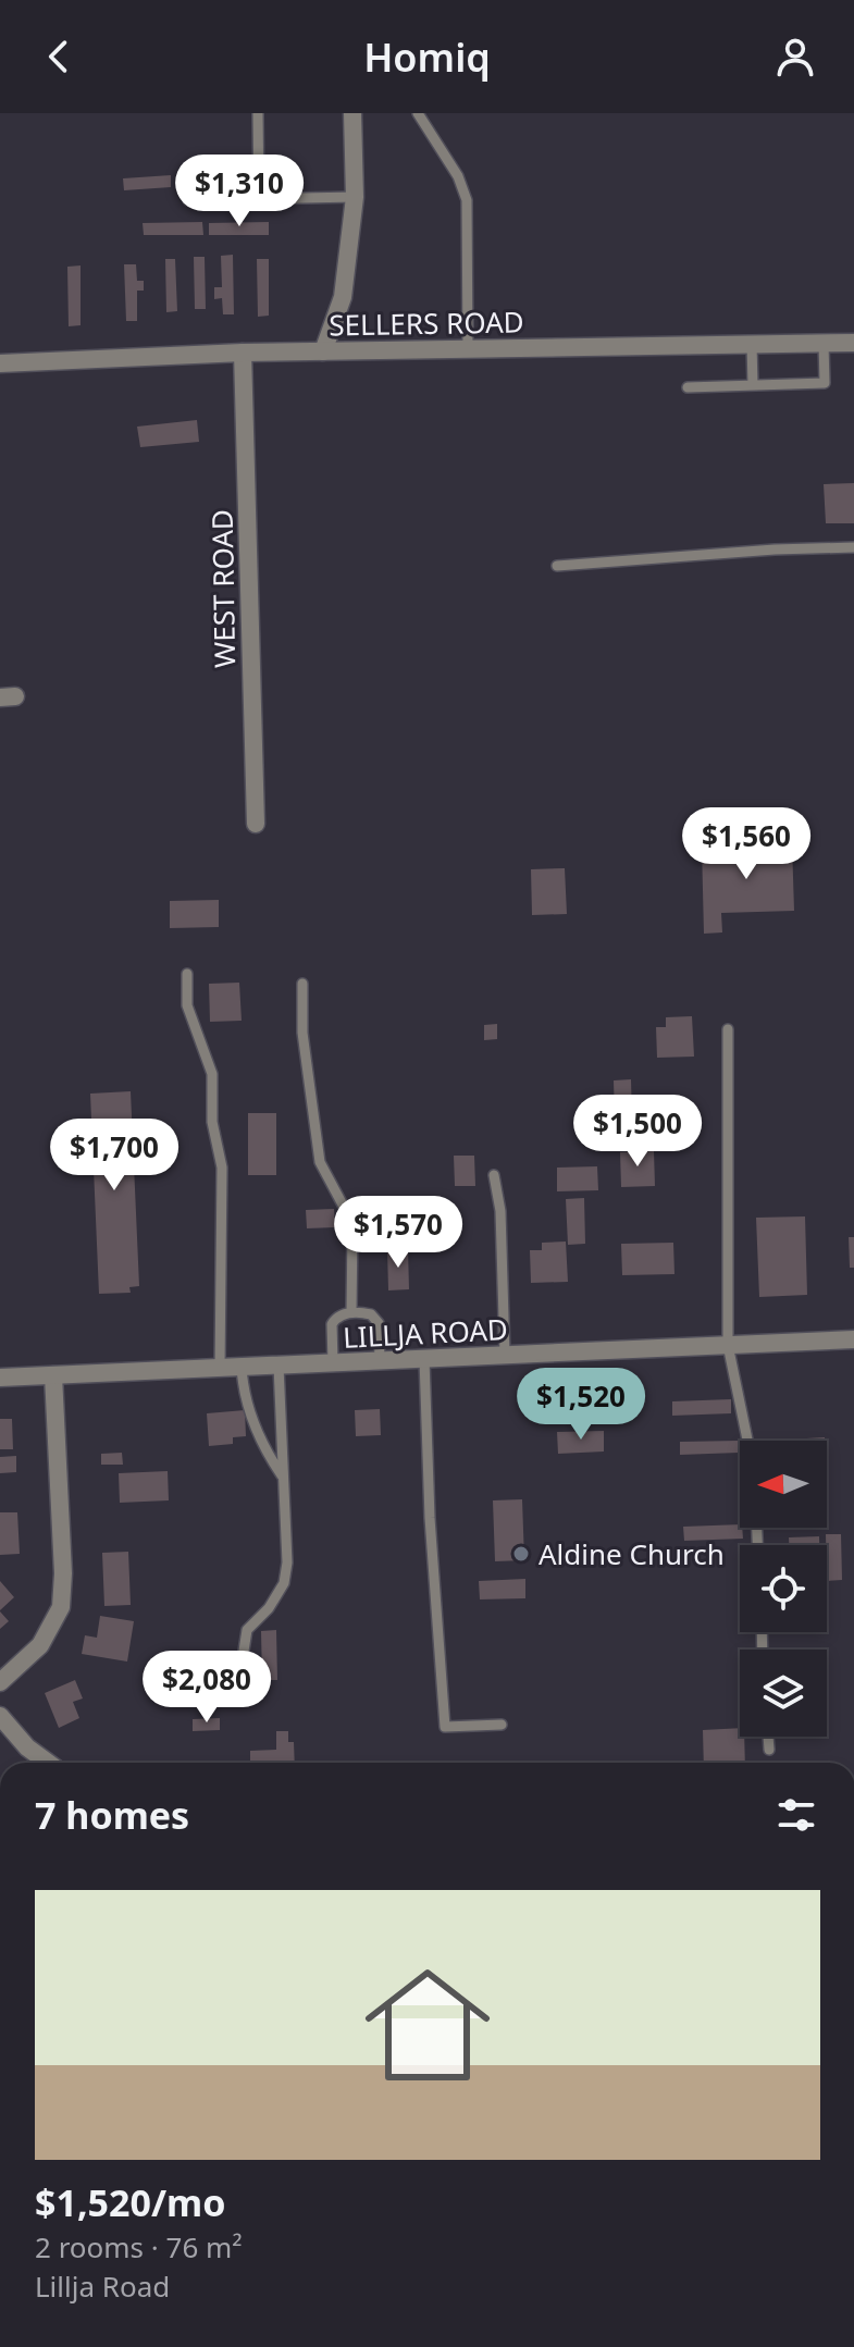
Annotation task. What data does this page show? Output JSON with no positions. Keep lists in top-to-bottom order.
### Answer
{
  "streets": {
    "street": ["SELLERS ROAD", "WEST ROAD", "LILLJA ROAD"]
  },
  "crossings": [
    ["SELLERS ROAD", "WEST ROAD"]
  ],
  "places": ["Aldine Church"],
  "north": "left",
  "page": {
    "header": "Homiq",
    "price": [
      "$1,310",
      "$1,560",
      "$1,500",
      "$1,700",
      "$1,570",
      "$1,520",
      "$2,080"
    ],
    "heading": "7 homes",
    "list": [
      {
        "name": "$1,520/mo",
        "note": "2 rooms · 76 m² · Lillja Road"
      }
    ]
  }
}
